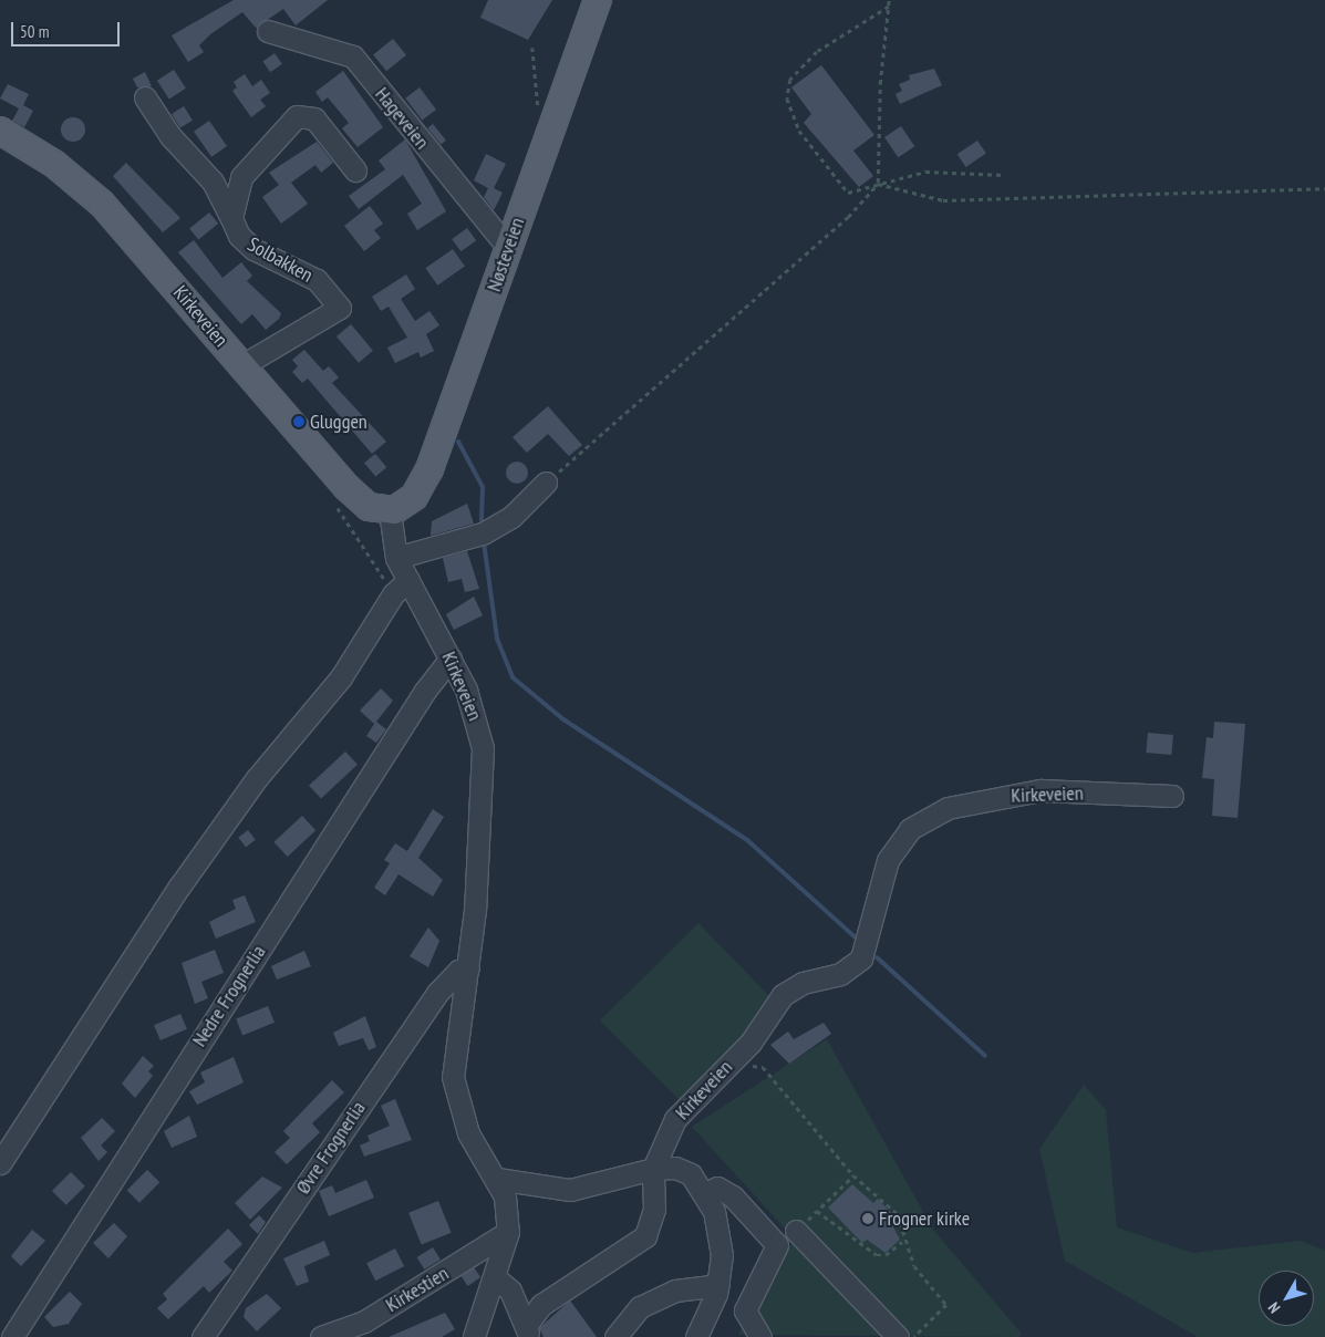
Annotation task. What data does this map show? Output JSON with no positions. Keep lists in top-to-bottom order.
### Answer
{
  "streets": {
    "main road": ["Nøsteveien", "Kirkeveien"],
    "street": [
      "Hageveien",
      "Solbakken",
      "Nedre Frognerlia",
      "Øvre Frognerlia",
      "Kirkestien"
    ]
  },
  "crossings": [
    ["Hageveien", "Nøsteveien"],
    ["Nøsteveien", "Kirkeveien"],
    ["Solbakken", "Kirkeveien"],
    ["Kirkeveien", "Nedre Frognerlia"],
    ["Kirkeveien", "Øvre Frognerlia"],
    ["Kirkeveien", "Kirkestien"]
  ],
  "places": ["Gluggen", "Frogner kirke"],
  "scale_bar": "50 m",
  "north": "bottom left"
}
